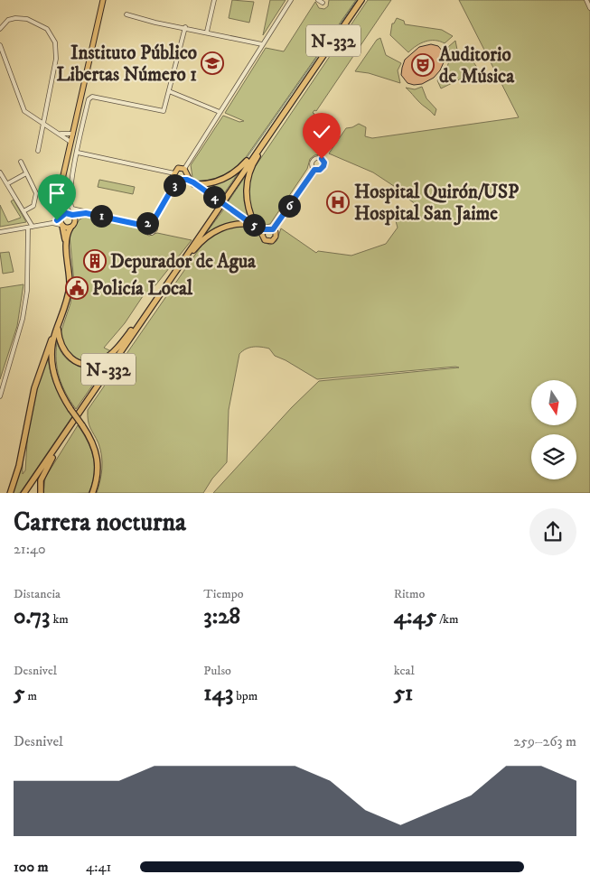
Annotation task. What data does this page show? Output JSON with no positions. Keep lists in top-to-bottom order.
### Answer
{
  "streets": {
    "highway": ["N-332"]
  },
  "places": {
    "school or university": ["Instituto Público Libertas Número 1"],
    "theatre": ["Auditorio de Música"],
    "hospital": ["Hospital Quirón/USP Hospital San Jaime"],
    "building": ["Depurador de Agua"],
    "public building": ["Policía Local"]
  },
  "north": "bottom",
  "page": {
    "pins": [
      "3",
      "4",
      "6",
      "1",
      "2",
      "5"
    ],
    "heading": ["Carrera nocturna", "21:40"],
    "stats": [
      ["Distancia", "0.73 km"],
      ["Tiempo", "3:28"],
      ["Ritmo", "4:45 /km"],
      ["Desnivel", "5 m"],
      ["Pulso", "143 bpm"],
      ["kcal", "51"]
    ],
    "chart": ["Desnivel", "259–263 m"],
    "list": [
      {
        "name": "100 m",
        "note": "4:41"
      }
    ]
  }
}
